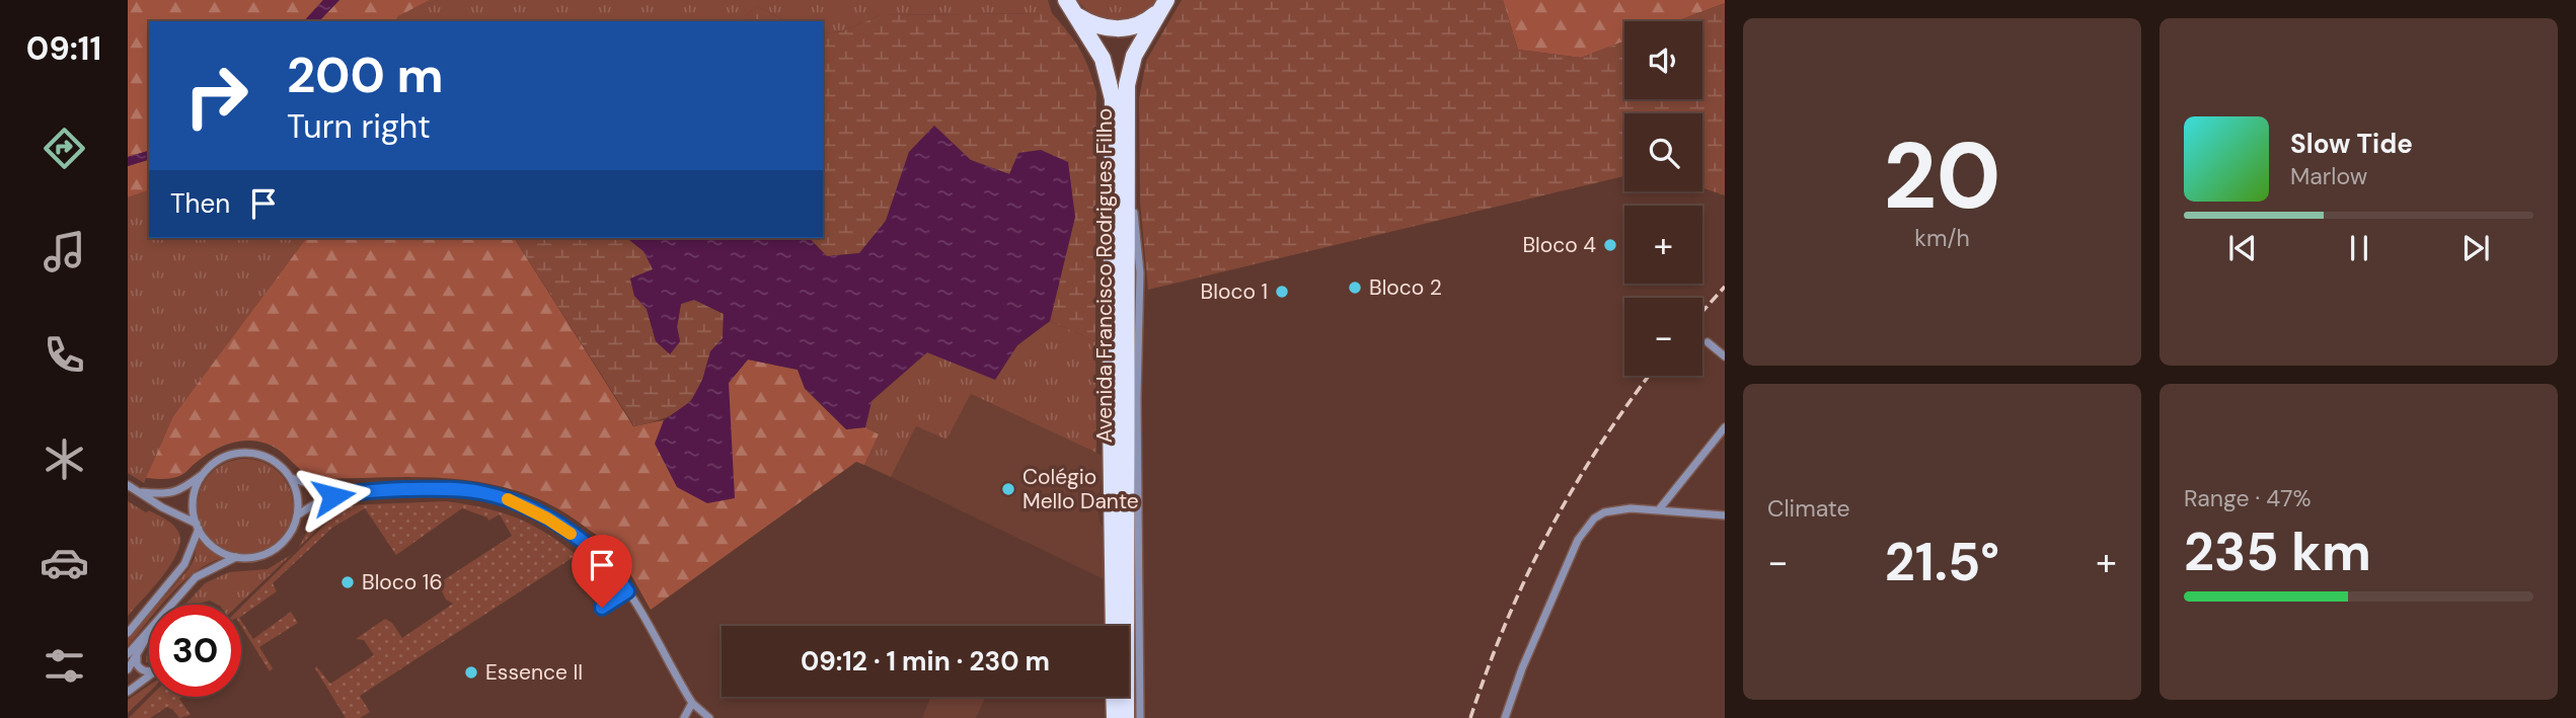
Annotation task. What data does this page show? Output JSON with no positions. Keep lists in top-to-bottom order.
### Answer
{
  "streets": {
    "main road": ["Avenida Francisco Rodrigues Filho"]
  },
  "places": [
    "Bloco 4",
    "Bloco 2",
    "Bloco 1",
    "Colégio Mello Dante",
    "Bloco 16",
    "Essence II"
  ],
  "page": {
    "tabs": "09:11",
    "tile": [
      ["20", "km/h"],
      "Climate",
      ["Range · 47%", "235 km"]
    ],
    "map_buttons": ["+", "−"],
    "turn": ["200 m", "Turn right"],
    "song": ["Slow Tide", "Marlow"],
    "then": "Then",
    "heat": ["−", "21.5°", "+"],
    "limit": "30",
    "trip": "09:12 · 1 min · 230 m"
  }
}
